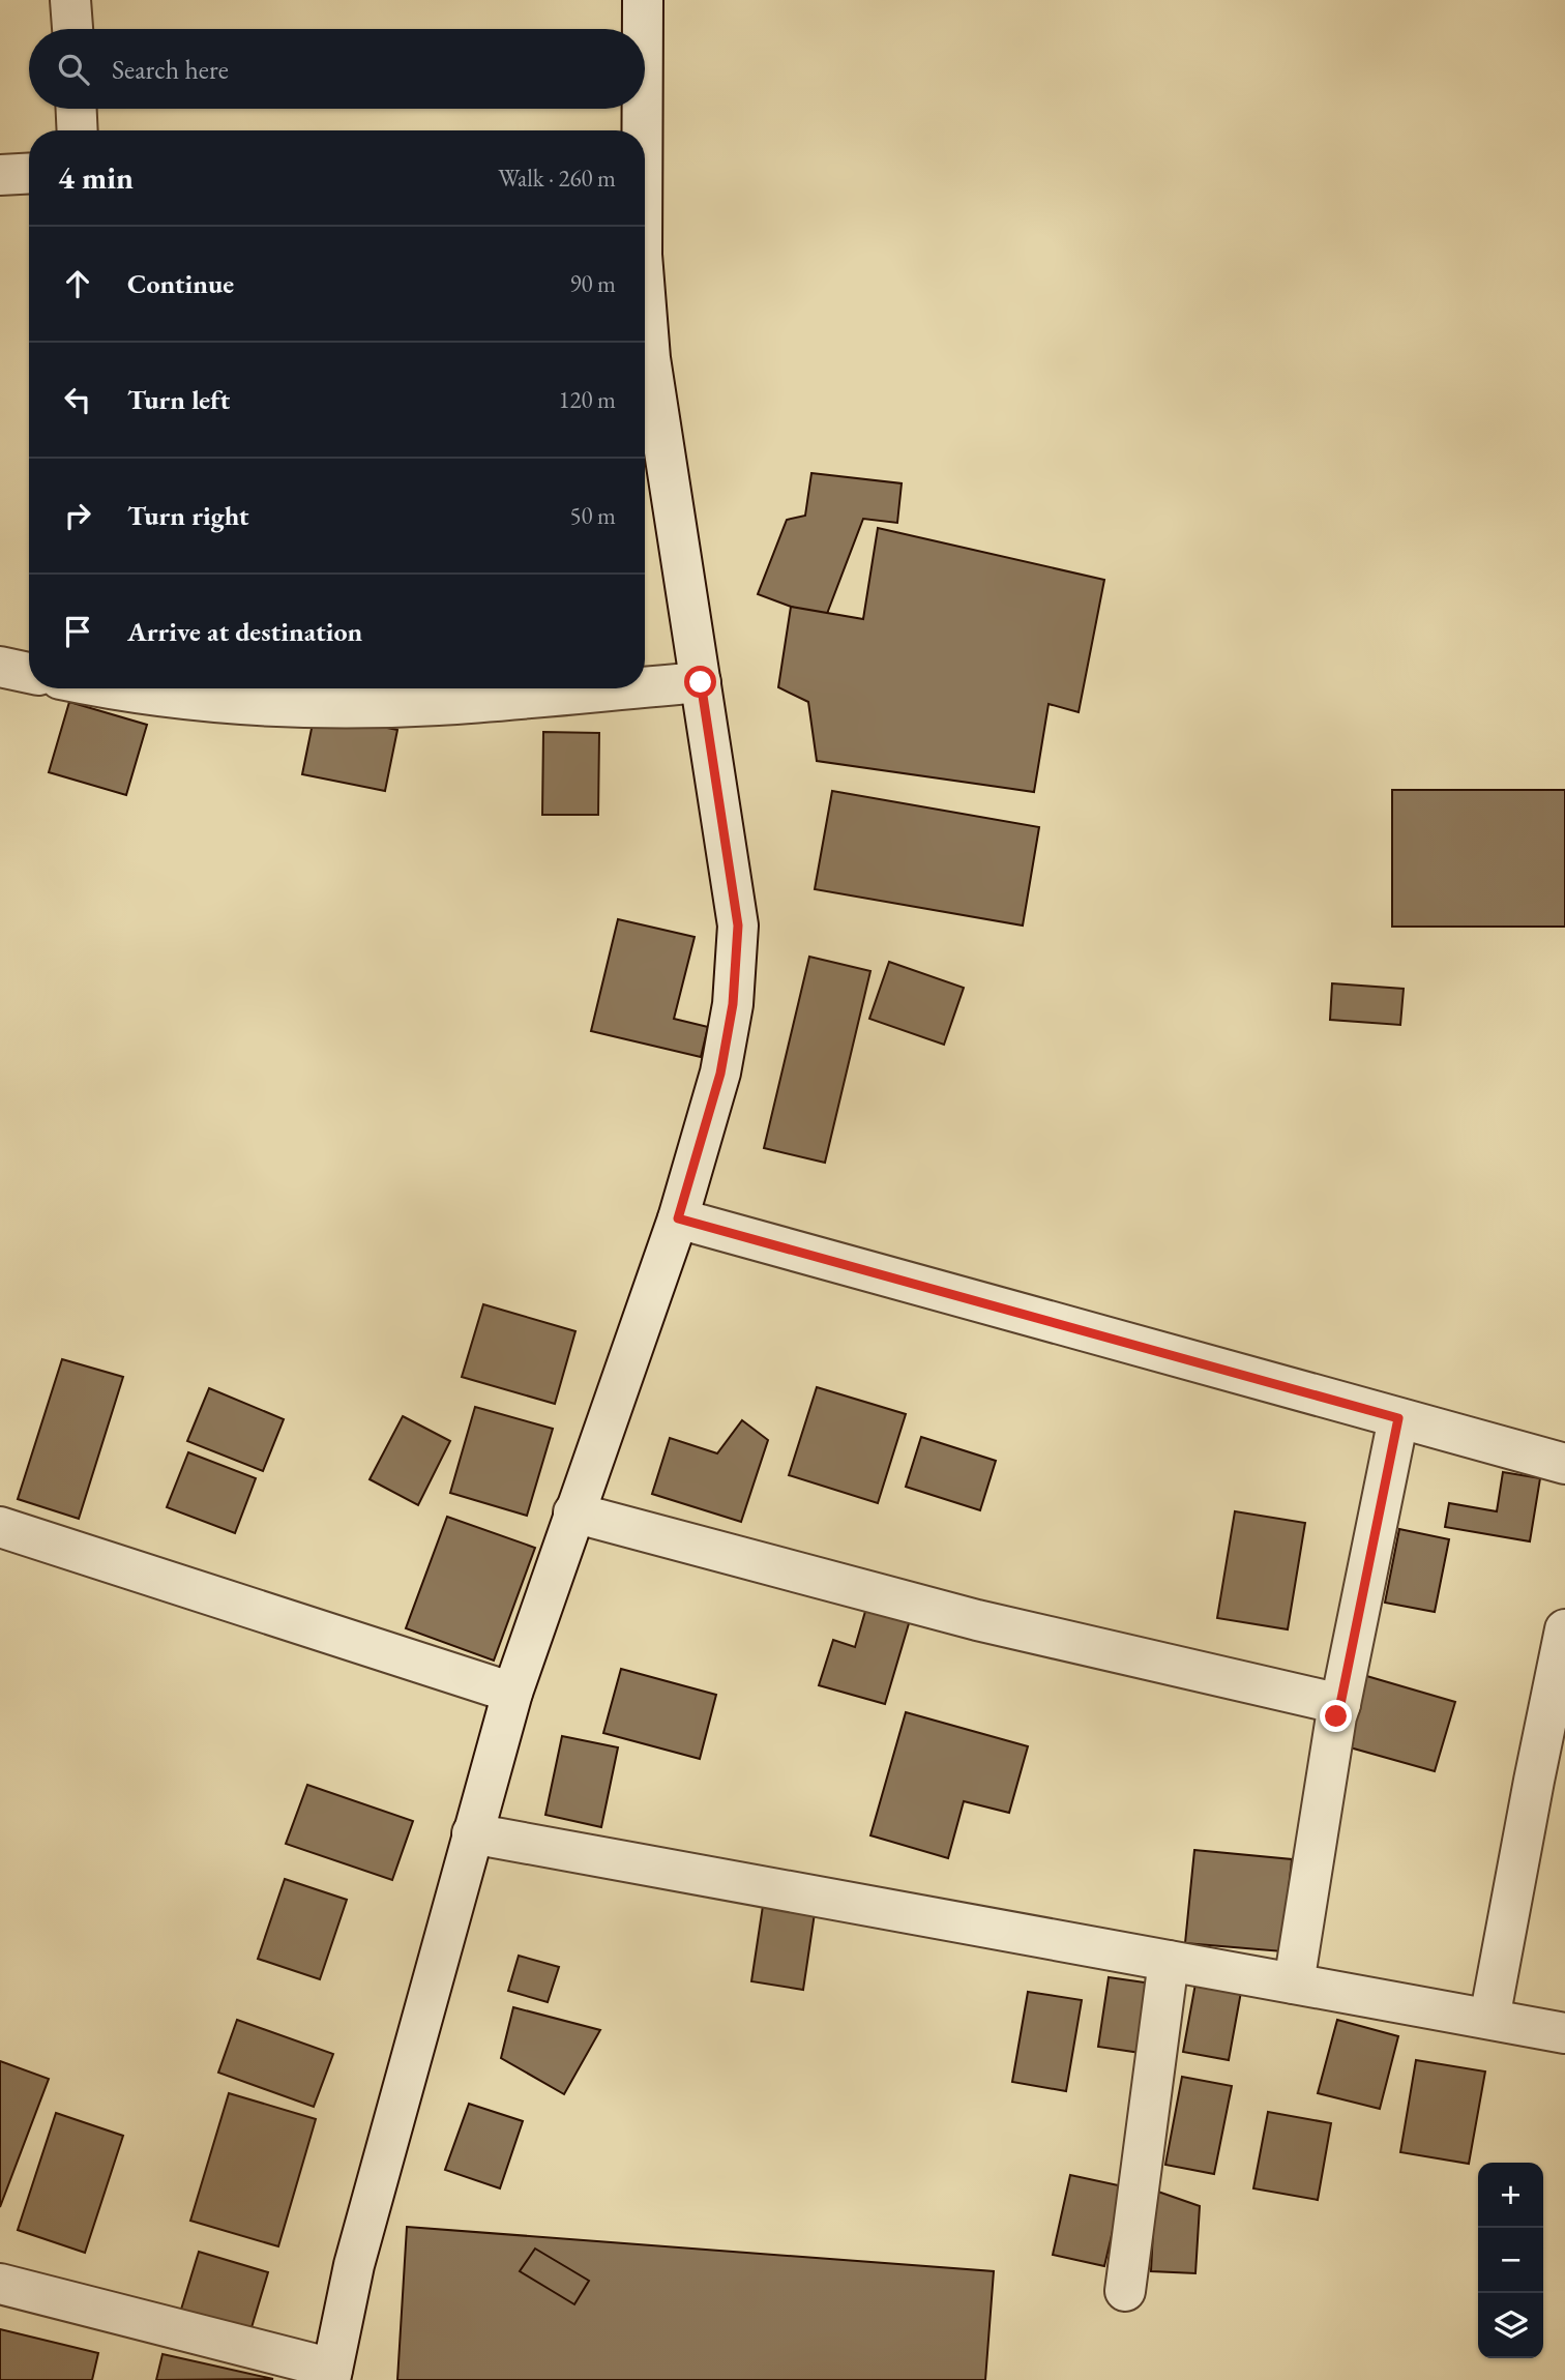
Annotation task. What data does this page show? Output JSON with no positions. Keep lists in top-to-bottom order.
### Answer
{
  "page": {
    "search": "Search here",
    "heading": ["4 min", "Walk · 260 m"],
    "list": [
      ["Continue", "90 m"],
      ["Turn left", "120 m"],
      ["Turn right", "50 m"],
      "Arrive at destination"
    ],
    "map_buttons": ["+", "−"]
  }
}
